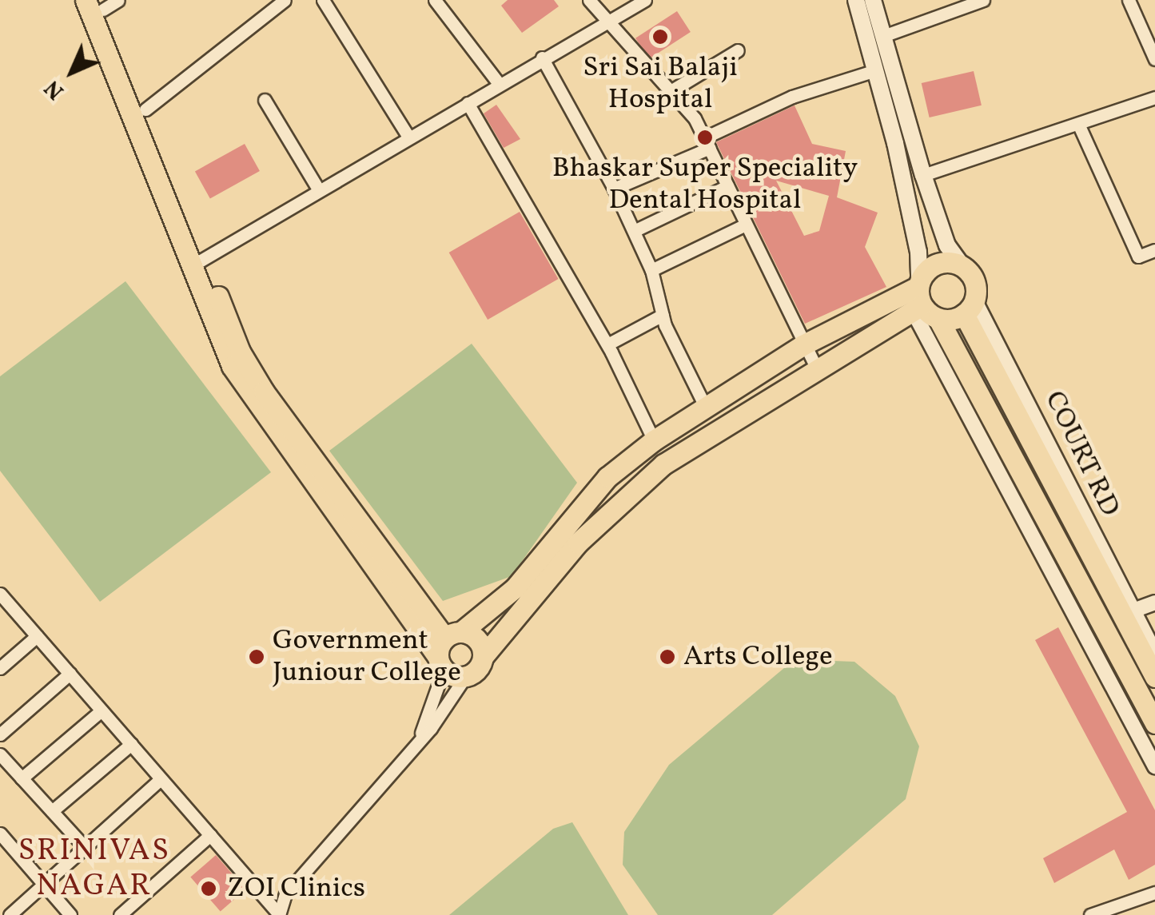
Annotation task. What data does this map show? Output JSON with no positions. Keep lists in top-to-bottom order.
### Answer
{
  "streets": {
    "street": ["COURT RD"]
  },
  "districts": ["SRINIVAS NAGAR"],
  "places": [
    "Sri Sai Balaji Hospital",
    "Bhaskar Super Speciality Dental Hospital",
    "Government Juniour College",
    "Arts College",
    "ZOI Clinics"
  ],
  "north": "bottom left"
}
